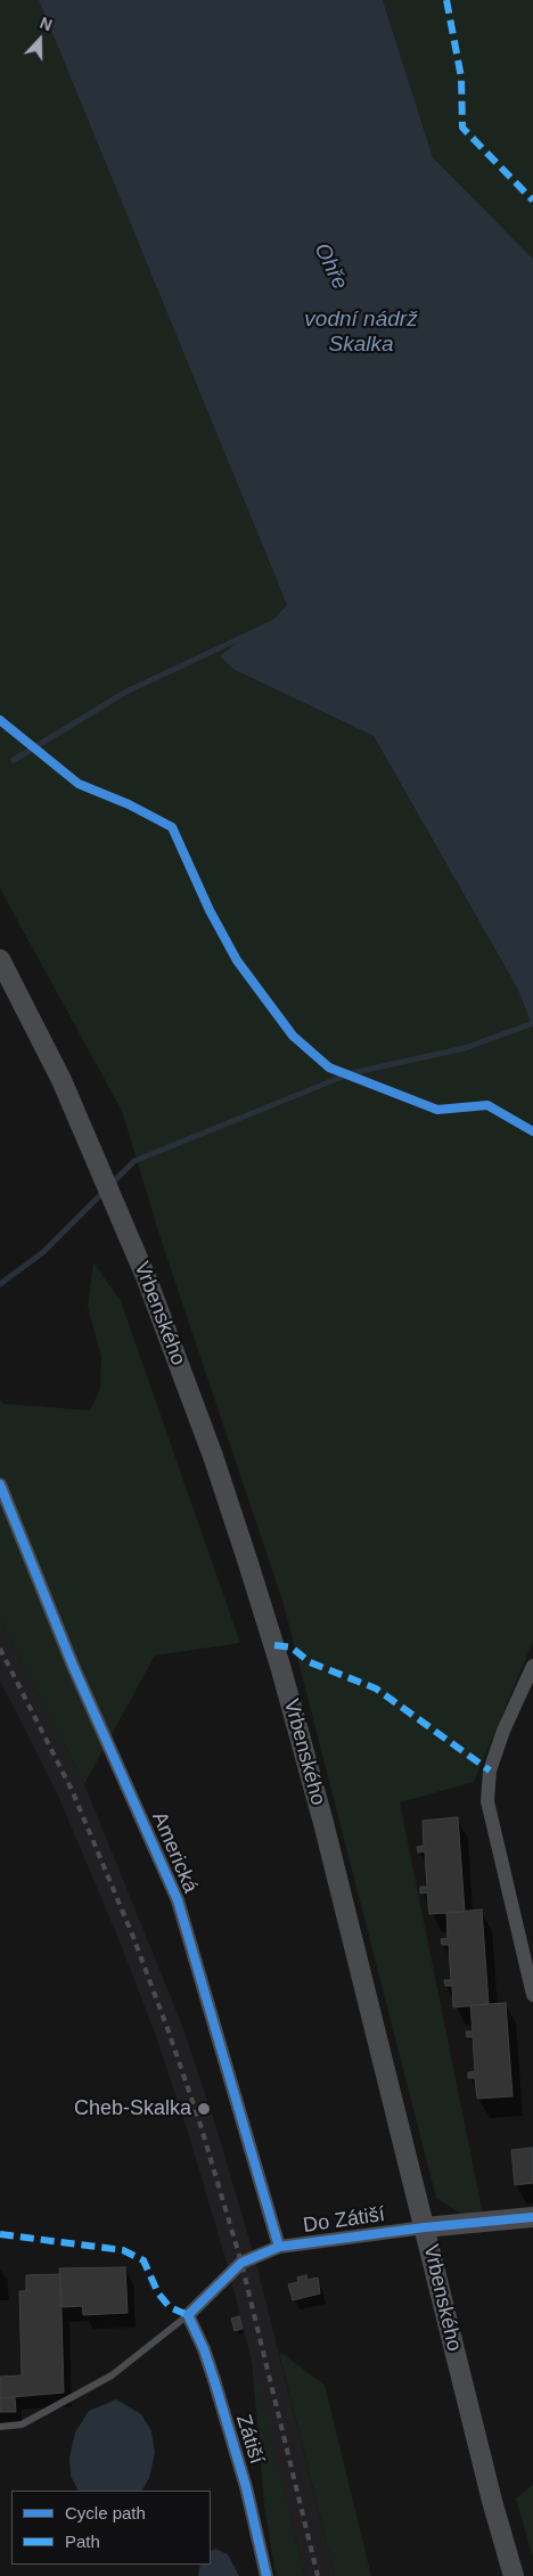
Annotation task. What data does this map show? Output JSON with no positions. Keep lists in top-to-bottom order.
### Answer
{
  "streets": {
    "main road": ["Vrbenského"],
    "street": ["Americká", "Do Zátiší", "Zátiší"]
  },
  "crossings": [
    ["Vrbenského", "Do Zátiší"],
    ["Americká", "Do Zátiší"],
    ["Do Zátiší", "Zátiší"]
  ],
  "water": ["Ohře", "vodní nádrž Skalka"],
  "places": ["Cheb-Skalka"],
  "legend": ["Cycle path", "Path"],
  "north": "top"
}
